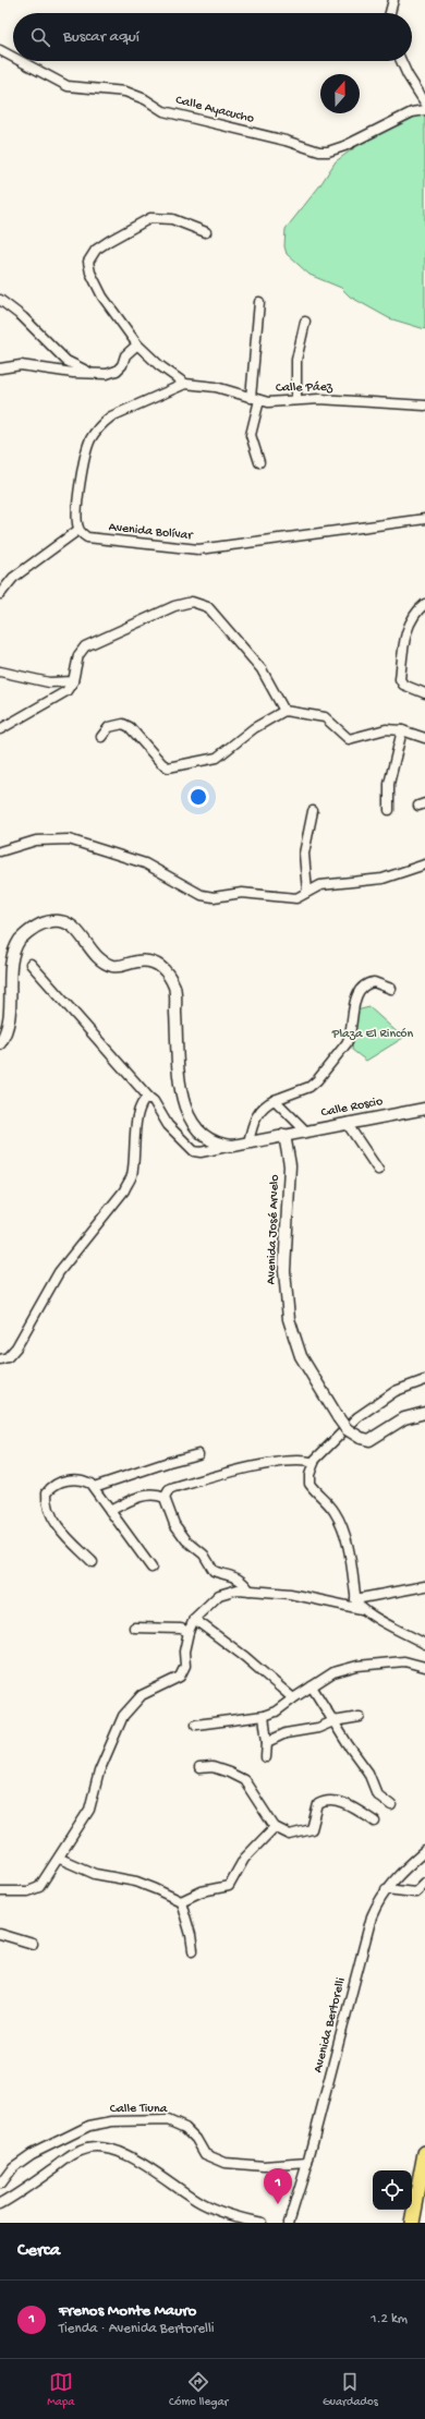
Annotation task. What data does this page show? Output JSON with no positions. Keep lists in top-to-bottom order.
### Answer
{
  "streets": {
    "street": [
      "Calle Ayacucho",
      "Calle Páez",
      "Avenida Bolívar",
      "Calle Roscio",
      "Avenida José Arvelo",
      "Avenida Bertorelli",
      "Calle Tiuna"
    ]
  },
  "crossings": [
    ["Calle Roscio", "Avenida José Arvelo"],
    ["Avenida Bertorelli", "Calle Tiuna"]
  ],
  "parks": ["Plaza El Rincón"],
  "north": "top",
  "page": {
    "search": "Buscar aquí",
    "pins": "1",
    "heading": "Cerca",
    "list": [
      {
        "mark": "1",
        "name": "Frenos Monte Mauro",
        "note": "Tienda · Avenida Bertorelli",
        "value": "1.2 km"
      }
    ],
    "nav": ["Mapa", "Cómo llegar", "Guardados"]
  }
}
